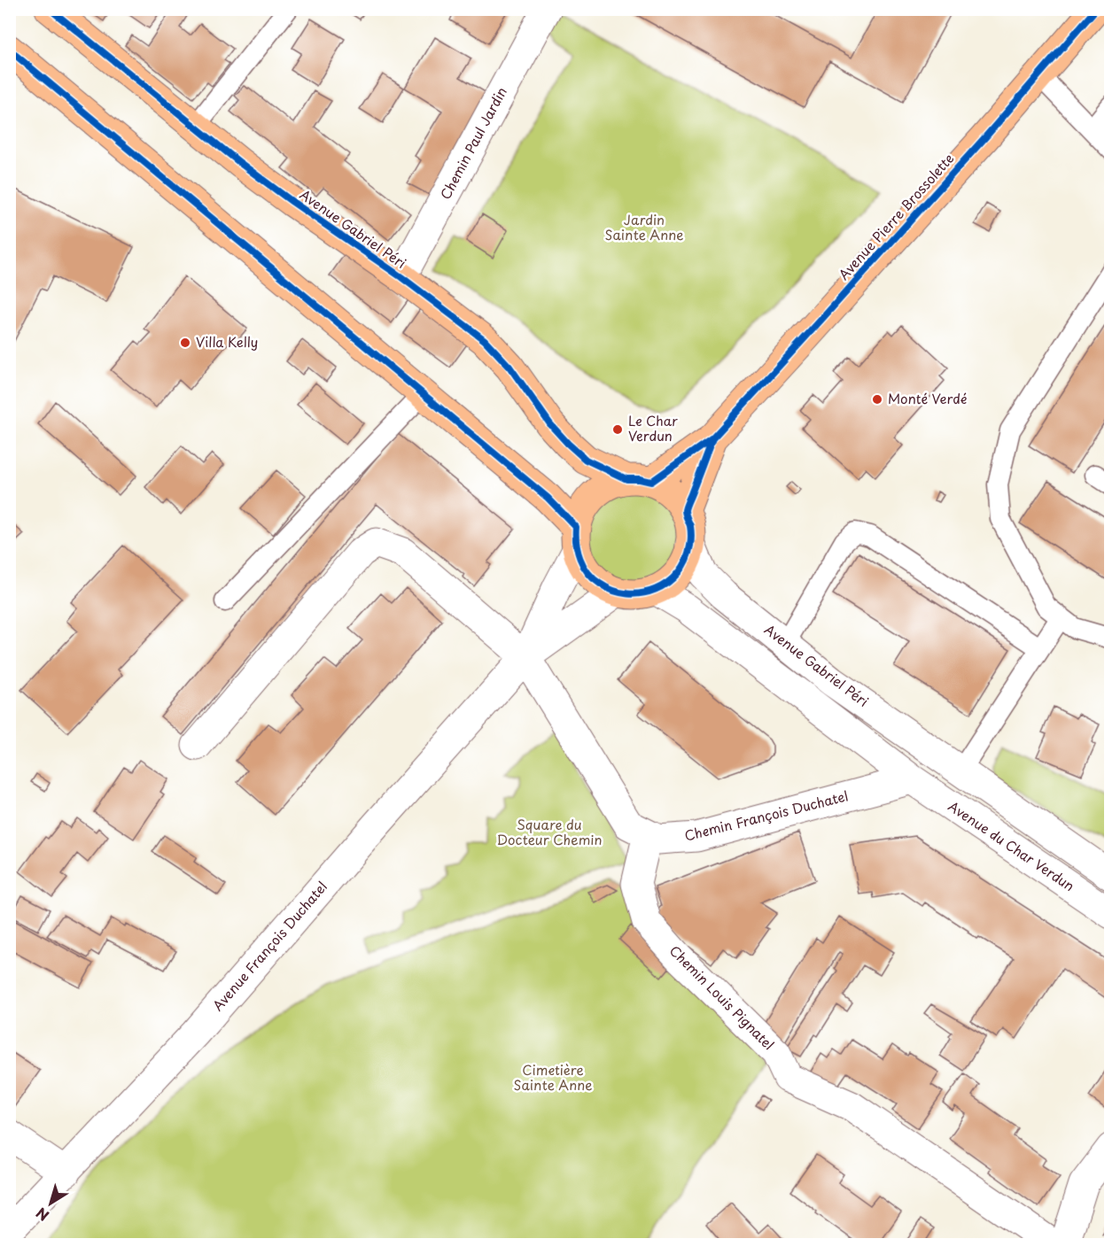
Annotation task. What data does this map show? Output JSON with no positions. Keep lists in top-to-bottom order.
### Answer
{
  "streets": {
    "main road": ["Avenue Pierre Brossolette", "Avenue Gabriel Péri"],
    "street": [
      "Chemin Paul Jardin",
      "Chemin François Duchatel",
      "Avenue du Char Verdun",
      "Avenue François Duchatel",
      "Chemin Louis Pignatel"
    ]
  },
  "crossings": [
    ["Chemin Paul Jardin", "Avenue Gabriel Péri"],
    ["Avenue Pierre Brossolette", "Avenue Gabriel Péri"],
    ["Avenue Pierre Brossolette", "Avenue François Duchatel"],
    ["Avenue Gabriel Péri", "Avenue François Duchatel"],
    ["Chemin François Duchatel", "Avenue du Char Verdun"],
    ["Chemin François Duchatel", "Avenue François Duchatel"],
    ["Chemin François Duchatel", "Chemin Louis Pignatel"]
  ],
  "parks": ["Jardin Sainte Anne", "Square du Docteur Chemin", "Cimetière Sainte Anne"],
  "places": ["Villa Kelly", "Monté Verdé", "Le Char Verdun"],
  "north": "bottom left"
}
